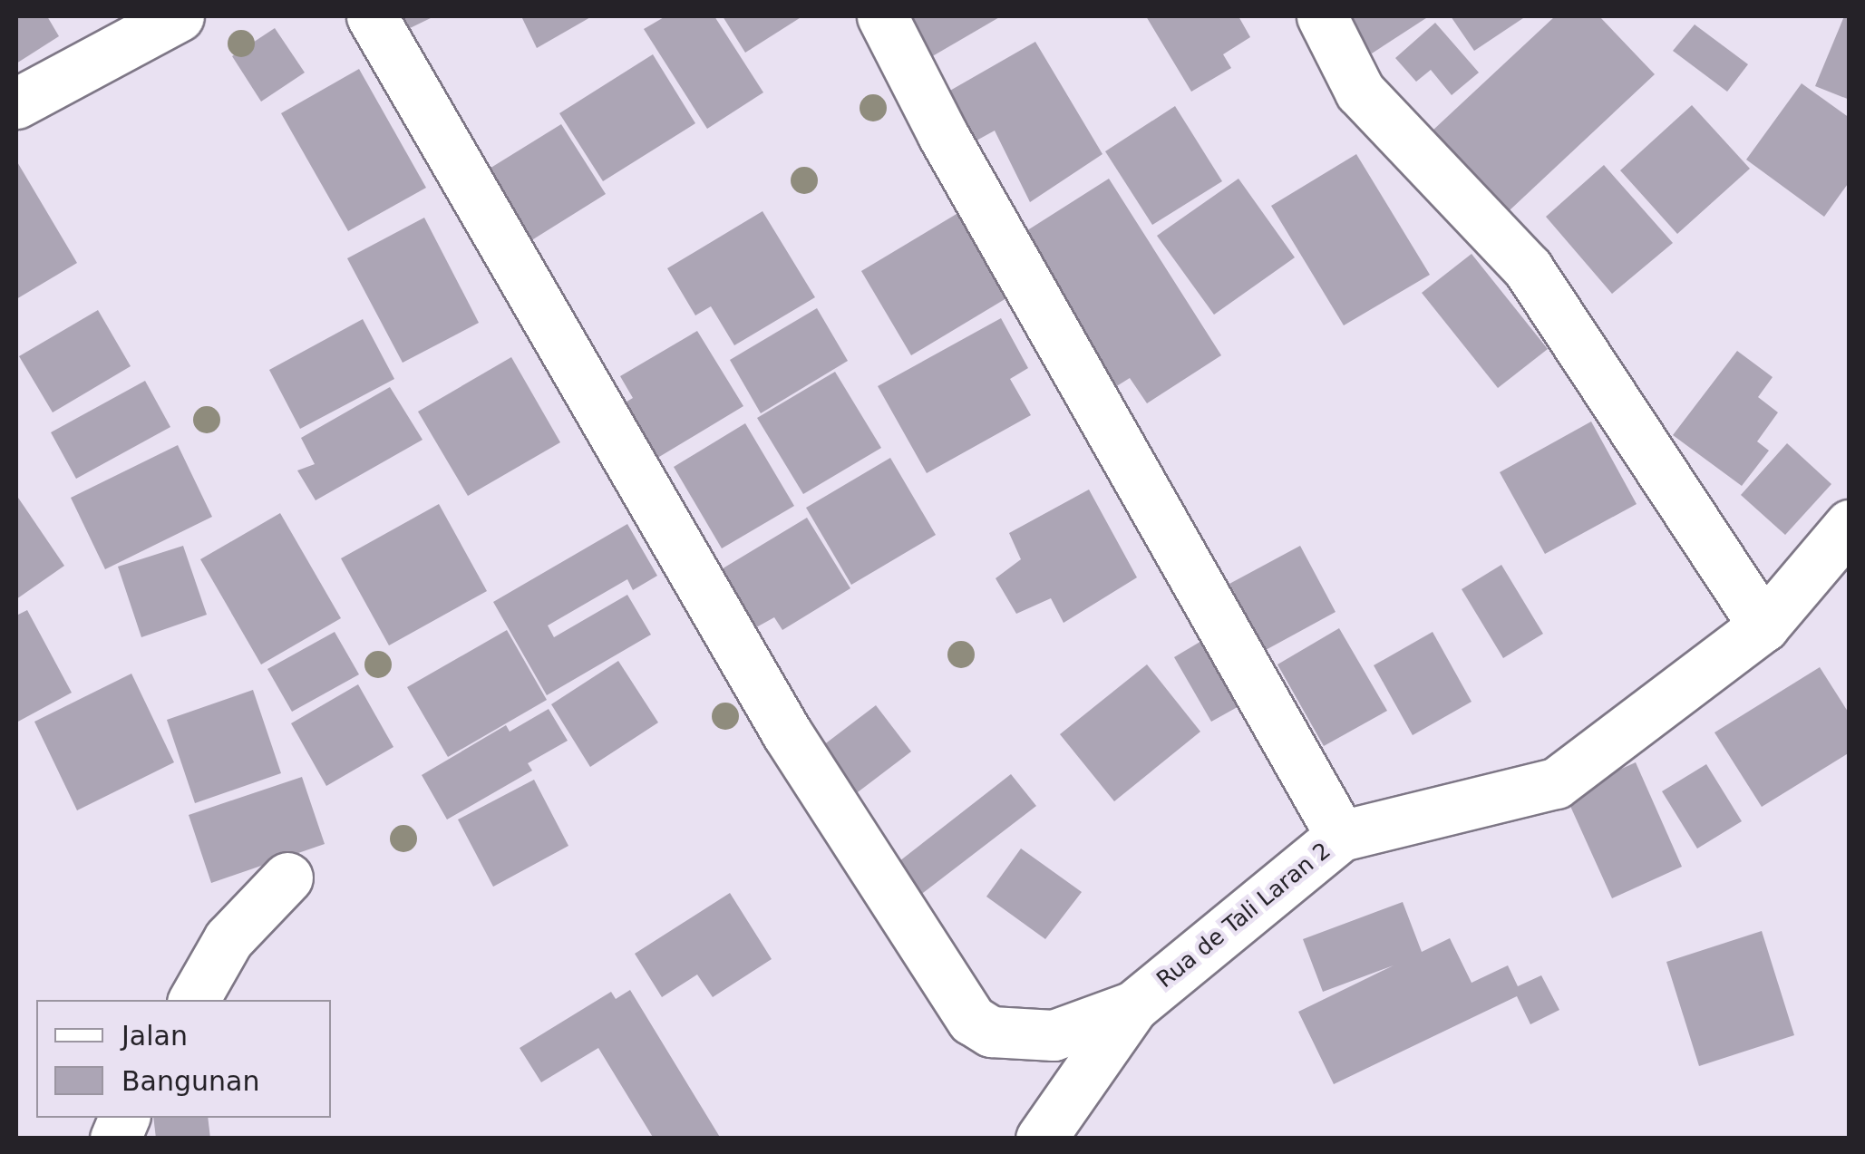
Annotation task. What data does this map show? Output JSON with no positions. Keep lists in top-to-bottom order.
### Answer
{
  "streets": {
    "street": ["Rua de Tali Laran 2"]
  },
  "legend": ["Jalan", "Bangunan"]
}
